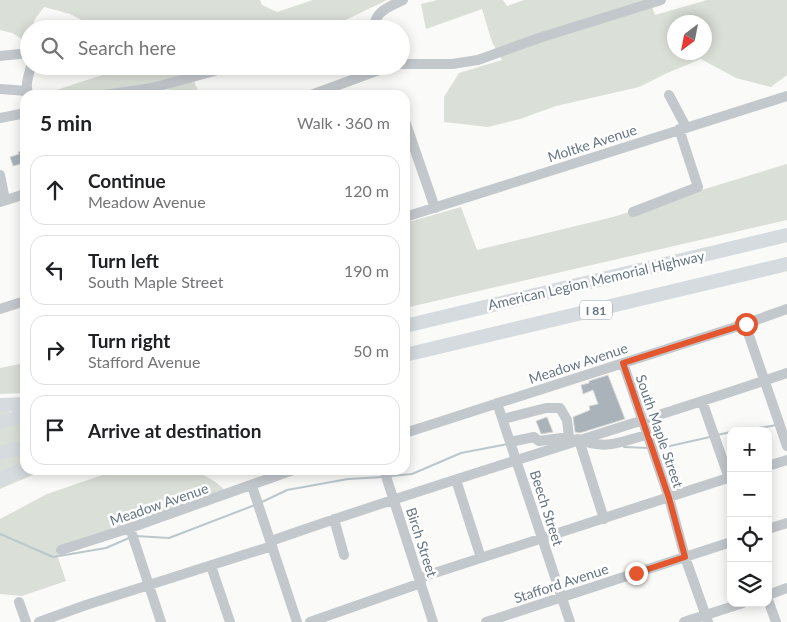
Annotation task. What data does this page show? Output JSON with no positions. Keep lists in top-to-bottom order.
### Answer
{
  "streets": {
    "highway": ["American Legion Memorial Highway", "I 81"],
    "street": [
      "Moltke Avenue",
      "Meadow Avenue",
      "South Maple Street",
      "Beech Street",
      "Birch Street",
      "Stafford Avenue"
    ]
  },
  "crossings": [
    ["Meadow Avenue", "South Maple Street"],
    ["Meadow Avenue", "Beech Street"],
    ["South Maple Street", "Stafford Avenue"],
    ["Beech Street", "Stafford Avenue"]
  ],
  "north": "bottom left",
  "page": {
    "search": "Search here",
    "heading": ["5 min", "Walk · 360 m"],
    "list": [
      ["Continue", "Meadow Avenue", "120 m"],
      ["Turn left", "South Maple Street", "190 m"],
      ["Turn right", "Stafford Avenue", "50 m"],
      "Arrive at destination"
    ],
    "map_buttons": ["+", "−"]
  }
}
